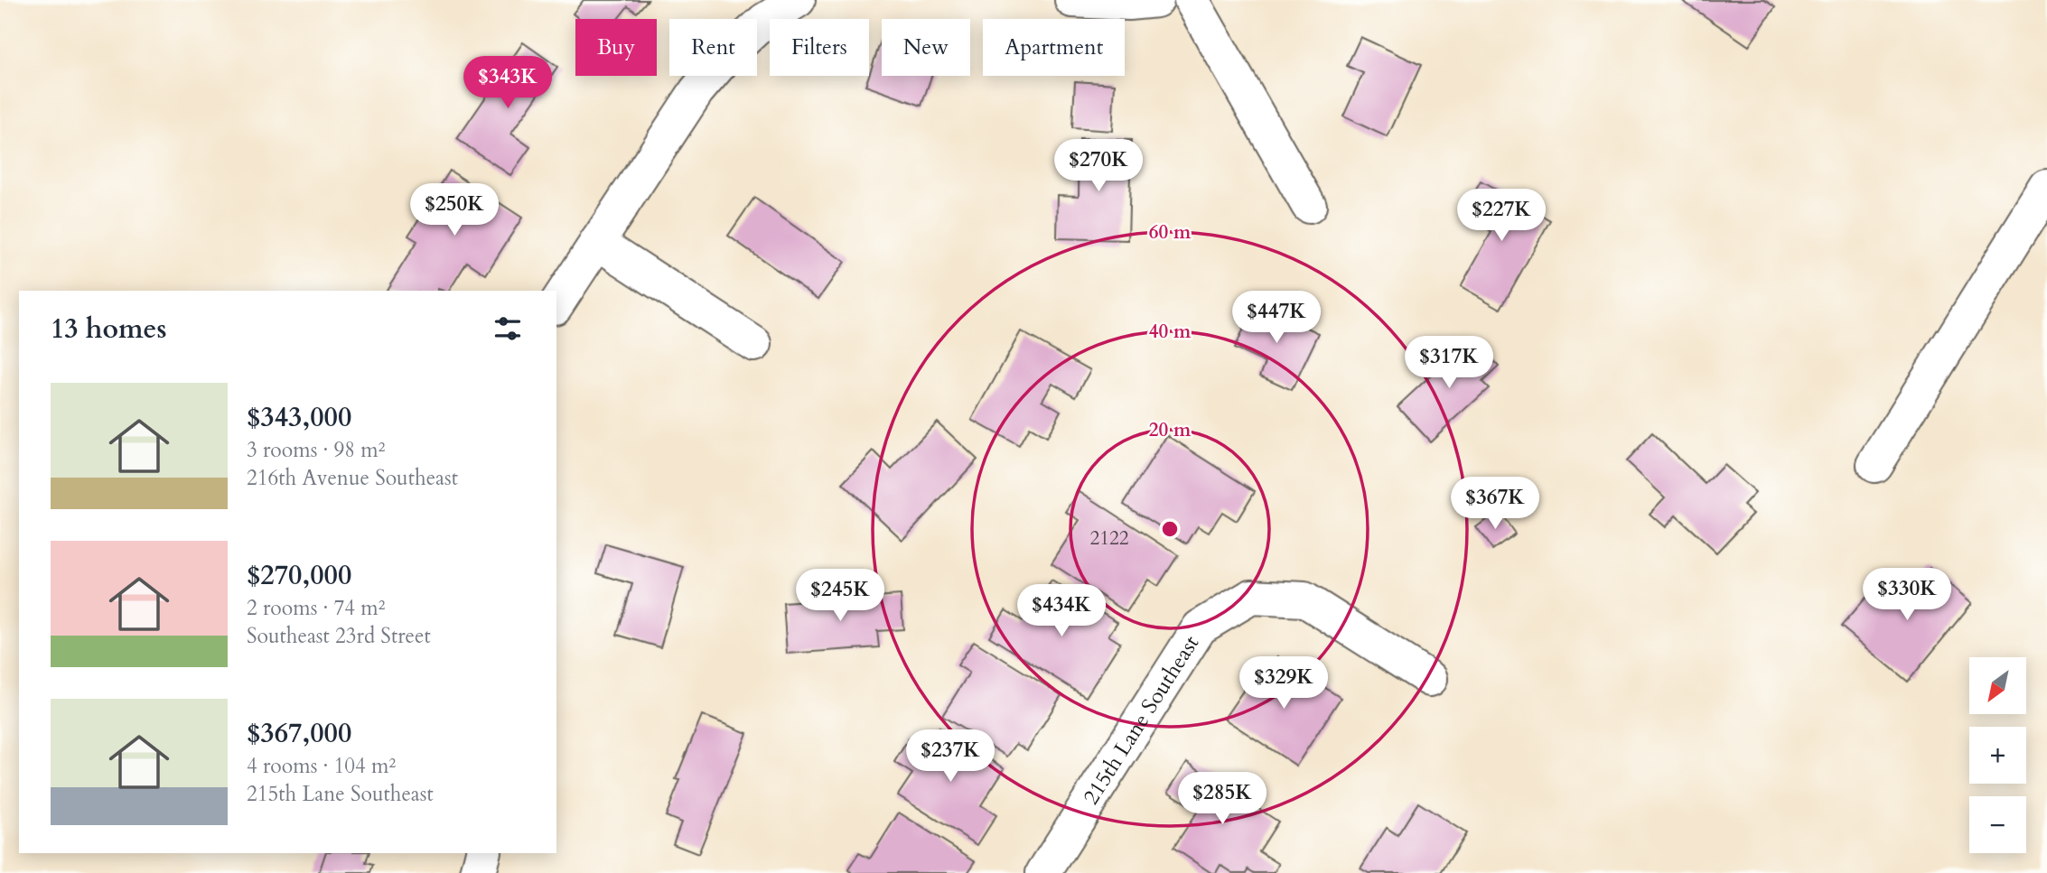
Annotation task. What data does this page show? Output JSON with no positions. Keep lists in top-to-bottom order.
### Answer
{
  "streets": {
    "street": ["215th Lane Southeast"]
  },
  "house_numbers": ["2122"],
  "north": "bottom left",
  "page": {
    "chip": [
      "Buy",
      "Rent",
      "Filters",
      "New",
      "Apartment"
    ],
    "price": [
      "$343K",
      "$270K",
      "$250K",
      "$227K",
      "$447K",
      "$317K",
      "$367K",
      "$330K",
      "$245K",
      "$434K",
      "$329K",
      "$237K",
      "$285K"
    ],
    "heading": "13 homes",
    "list": [
      {
        "name": "$343,000",
        "note": "3 rooms · 98 m² · 216th Avenue Southeast"
      },
      {
        "name": "$270,000",
        "note": "2 rooms · 74 m² · Southeast 23rd Street"
      },
      {
        "name": "$367,000",
        "note": "4 rooms · 104 m² · 215th Lane Southeast"
      }
    ],
    "map_buttons": ["+", "−"]
  },
  "rings": ["60 m", "40 m", "20 m"]
}
